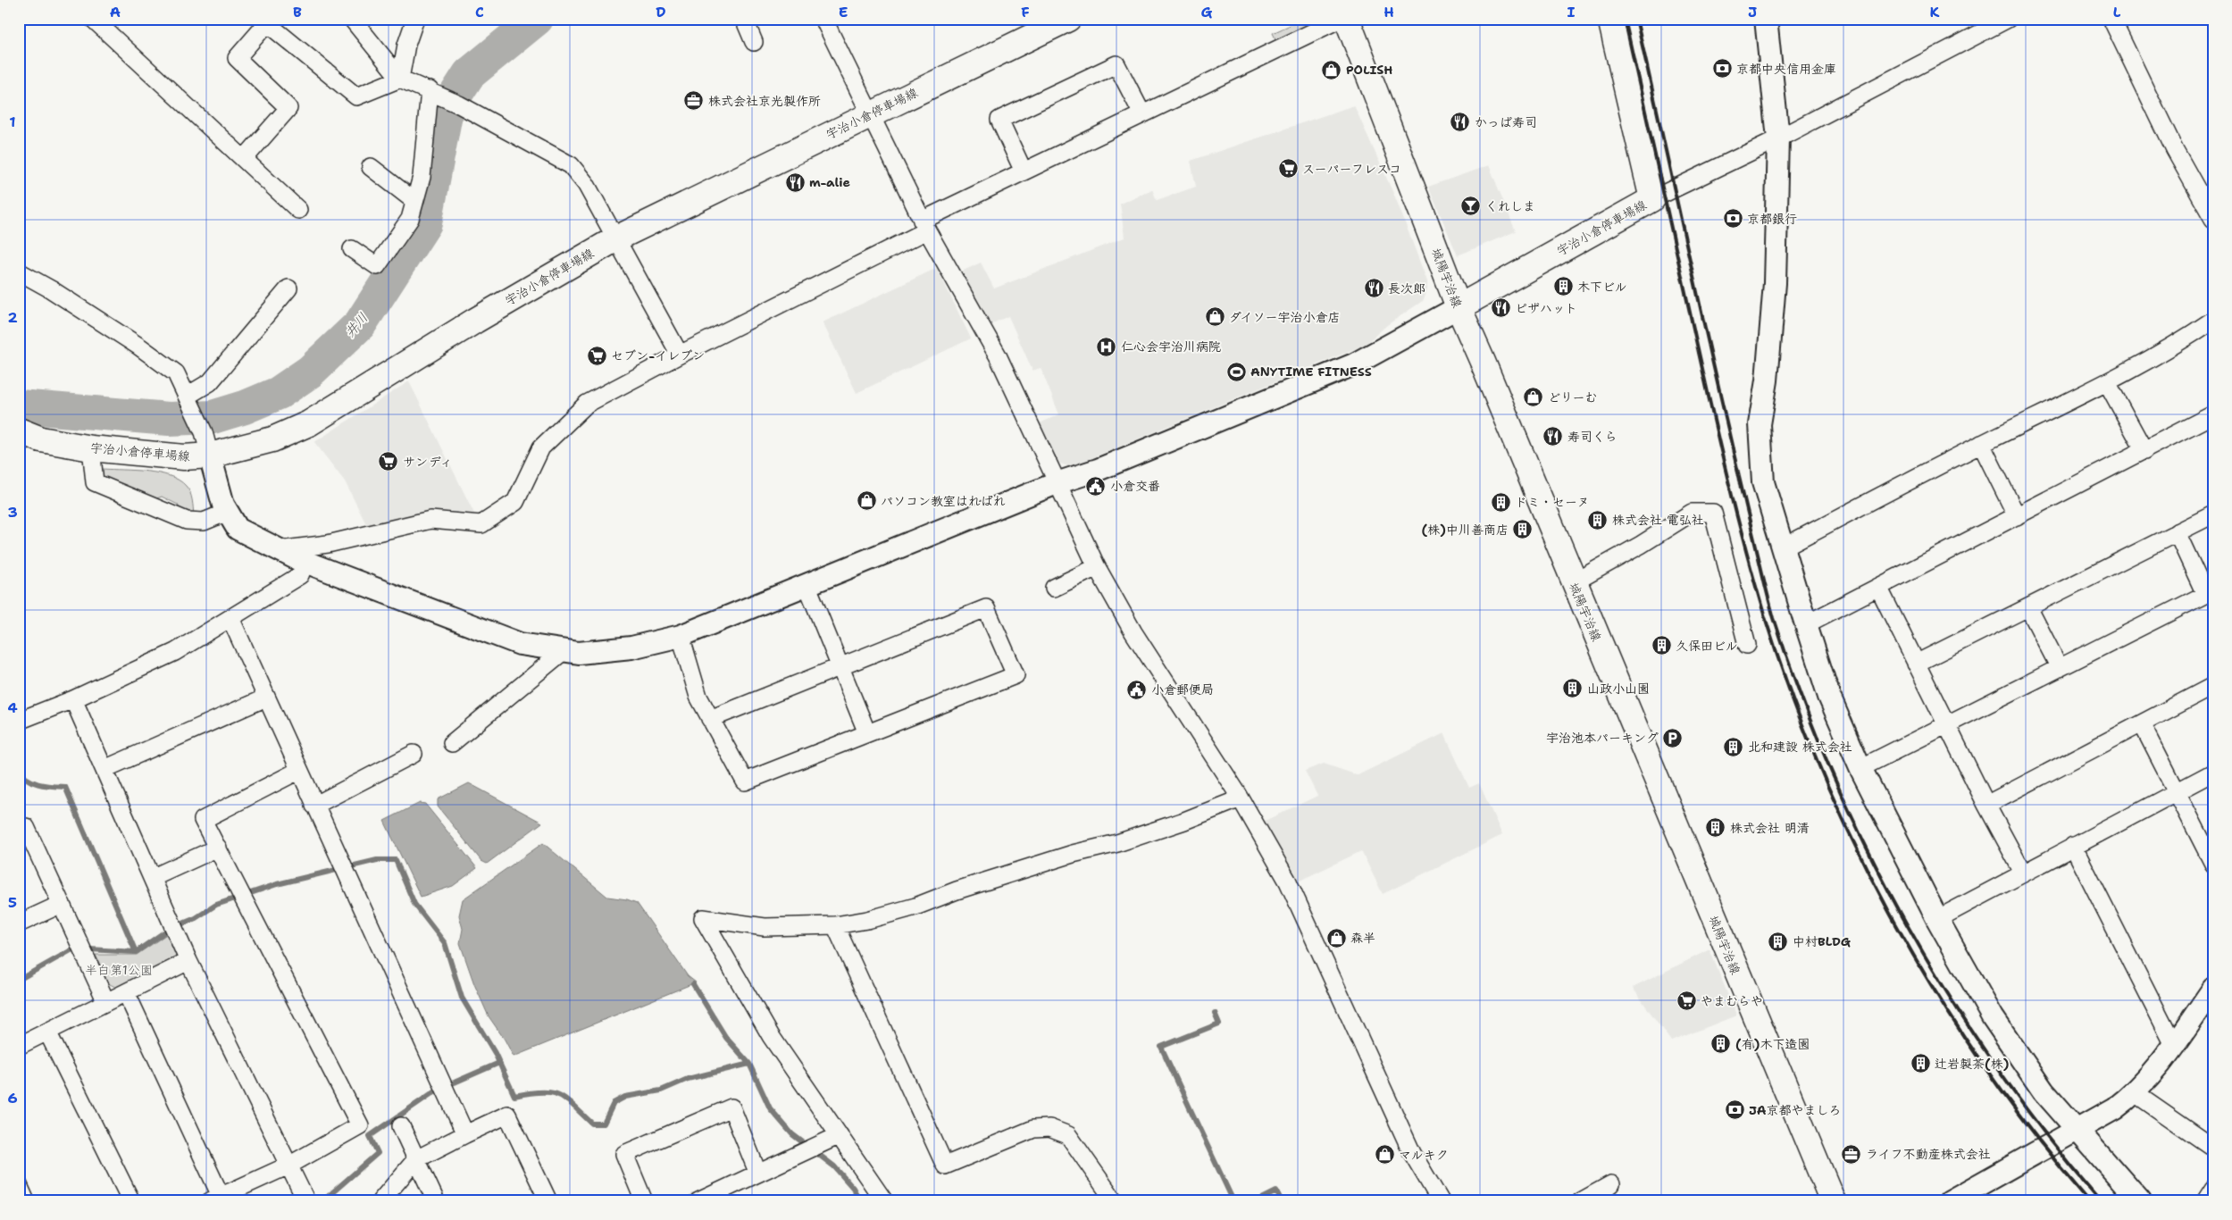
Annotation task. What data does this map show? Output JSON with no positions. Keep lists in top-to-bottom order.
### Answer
{
  "streets": {
    "main road": ["宇治小倉停車場線", "城陽宇治線"]
  },
  "crossings": [
    ["宇治小倉停車場線", "城陽宇治線"]
  ],
  "water": ["井川"],
  "parks": ["半白第1公園"],
  "places": {
    "bank": ["京都中央信用金庫", "京都銀行", "JA京都やましろ"],
    "shop": [
      "POLISH",
      "ダイソー宇治小倉店",
      "どりーむ",
      "パソコン教室はればれ",
      "森半",
      "マルキク"
    ],
    "office": ["株式会社京光製作所", "ライフ不動産株式会社"],
    "restaurant": [
      "かっぱ寿司",
      "m-alie",
      "長次郎",
      "ピザハット",
      "寿司くら"
    ],
    "supermarket": [
      "スーパーフレスコ",
      "セブン-イレブン",
      "サンディ",
      "やまむらや"
    ],
    "bar": ["くれしま"],
    "building": [
      "木下ビル",
      "ドミ・セーヌ",
      "株式会社 電弘社",
      "(株)中川善商店",
      "久保田ビル",
      "山政小山園",
      "北和建設 株式会社",
      "株式会社 明清",
      "中村BLDG",
      "(有)木下造園",
      "辻岩製茶(株)"
    ],
    "hospital": ["仁心会宇治川病院"],
    "sports": ["ANYTIME FITNESS"],
    "public building": ["小倉交番", "小倉郵便局"],
    "parking": ["宇治池本パーキング"]
  },
  "grid": {
    "columns": [
      "A",
      "B",
      "C",
      "D",
      "E",
      "F",
      "G",
      "H",
      "I",
      "J",
      "K",
      "L"
    ],
    "rows": [
      "1",
      "2",
      "3",
      "4",
      "5",
      "6"
    ]
  }
}
